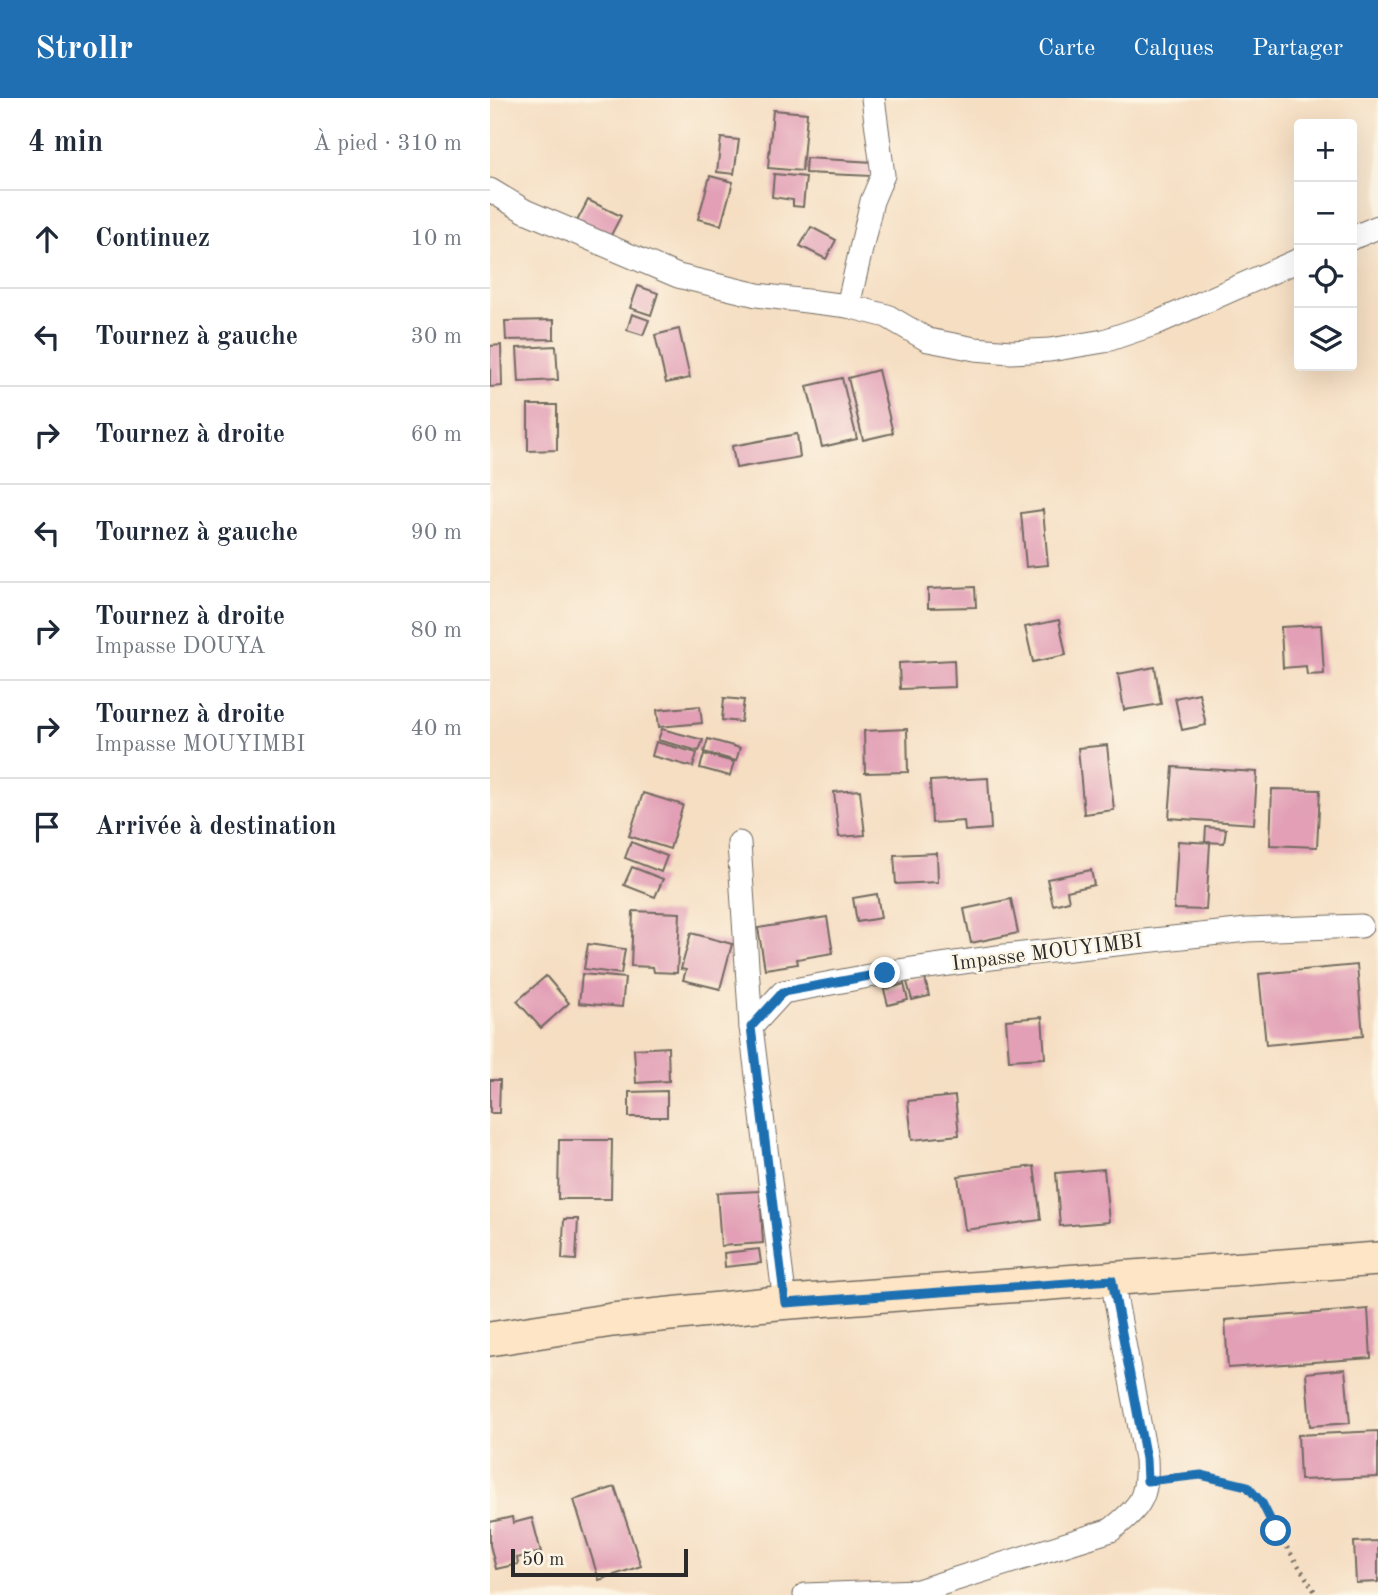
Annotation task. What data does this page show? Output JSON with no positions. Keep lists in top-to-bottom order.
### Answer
{
  "streets": {
    "street": ["Impasse MOUYIMBI"]
  },
  "scale_bar": "50 m",
  "page": {
    "header": "Strollr",
    "nav": ["Carte", "Calques", "Partager"],
    "heading": ["4 min", "À pied · 310 m"],
    "map_buttons": ["+", "−"],
    "list": [
      ["Continuez", "10 m"],
      ["Tournez à gauche", "30 m"],
      ["Tournez à droite", "60 m"],
      ["Tournez à gauche", "90 m"],
      ["Tournez à droite", "Impasse DOUYA", "80 m"],
      ["Tournez à droite", "Impasse MOUYIMBI", "40 m"],
      "Arrivée à destination"
    ],
    "scale": "50 m"
  }
}
